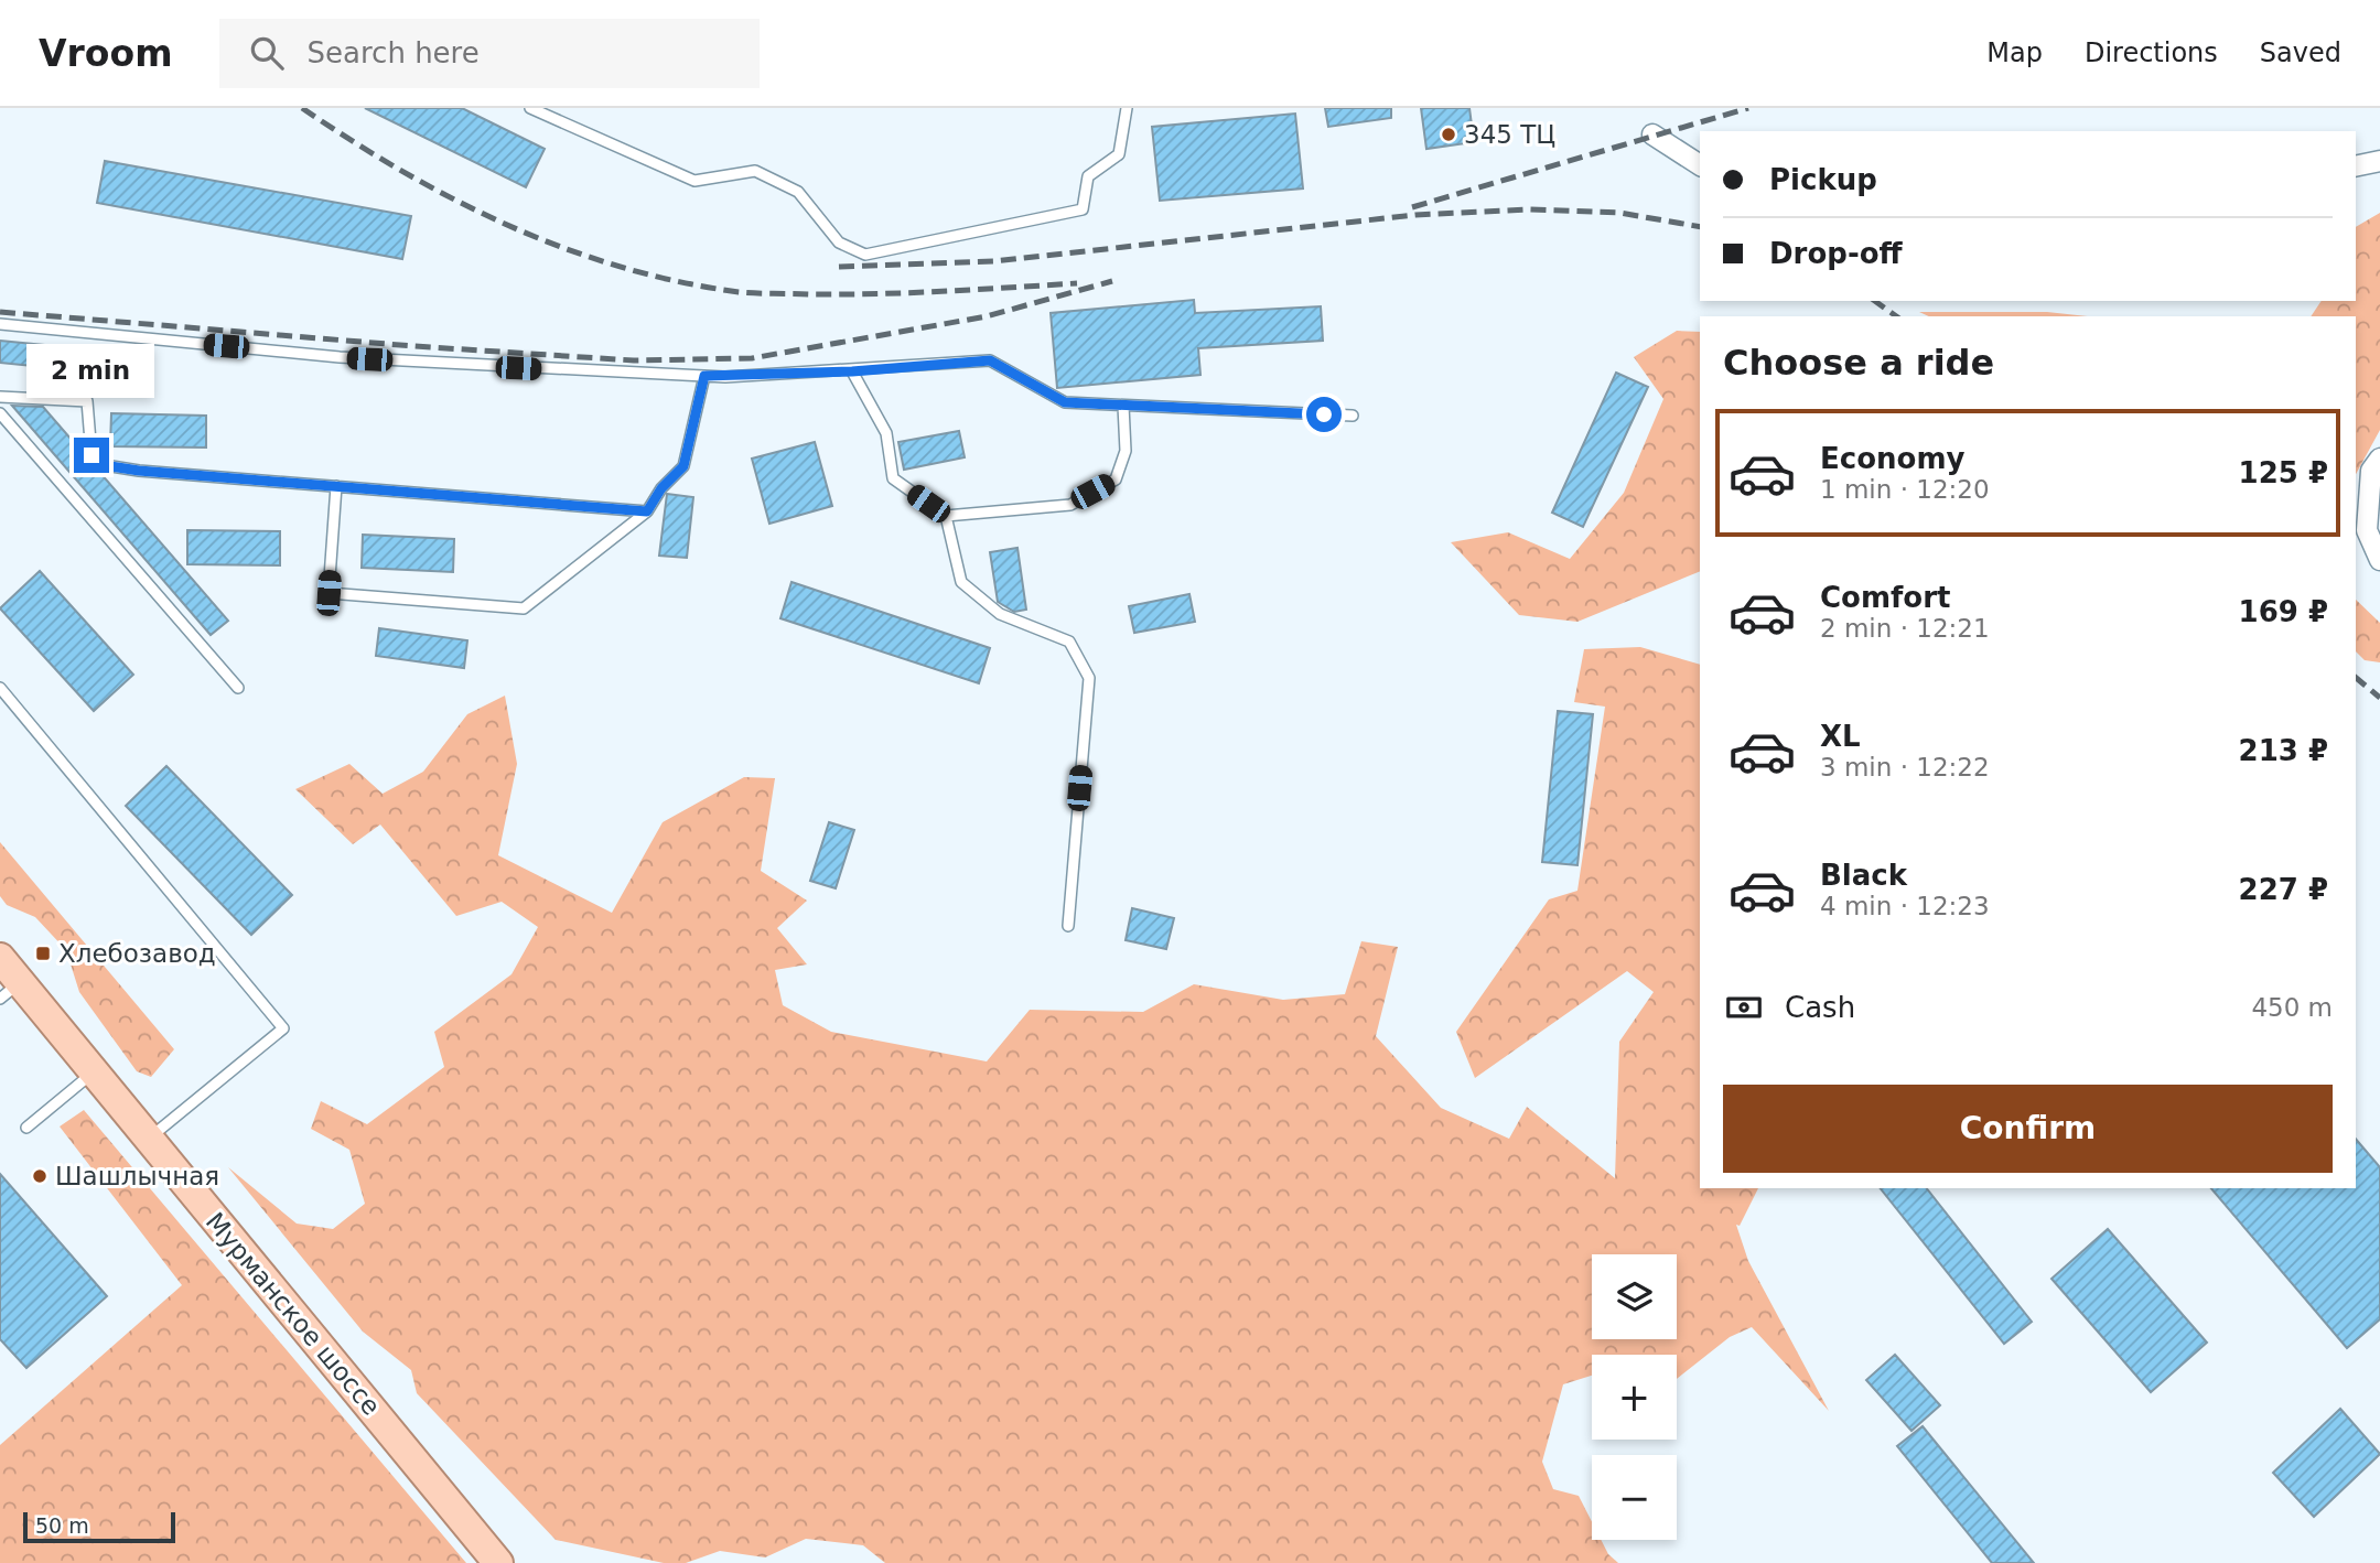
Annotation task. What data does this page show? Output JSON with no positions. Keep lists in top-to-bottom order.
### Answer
{
  "streets": {
    "main road": ["Мурманское шоссе"]
  },
  "places": {
    "other": ["345 ТЦ", "Шашлычная"],
    "transit": ["Хлебозавод"]
  },
  "scale_bar": "50 m",
  "page": {
    "header": "Vroom",
    "search": "Search here",
    "nav": ["Map", "Directions", "Saved"],
    "banner": ["Pickup", "Drop-off"],
    "heading": "Choose a ride",
    "bubble": "2 min",
    "list": [
      {
        "name": "Economy",
        "note": "1 min · 12:20",
        "value": "125 ₽"
      },
      {
        "name": "Comfort",
        "note": "2 min · 12:21",
        "value": "169 ₽"
      },
      {
        "name": "XL",
        "note": "3 min · 12:22",
        "value": "213 ₽"
      },
      {
        "name": "Black",
        "note": "4 min · 12:23",
        "value": "227 ₽"
      }
    ],
    "pay": ["Cash", "450 m"],
    "buttons": "Confirm",
    "map_buttons": ["+", "−"],
    "scale": "50 m"
  }
}
